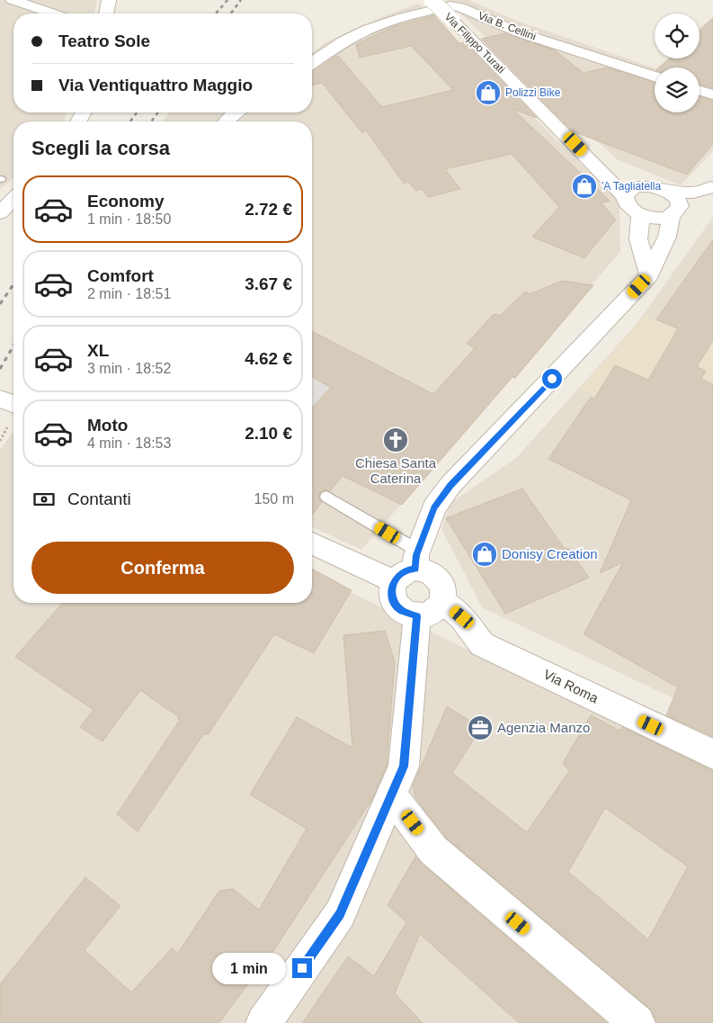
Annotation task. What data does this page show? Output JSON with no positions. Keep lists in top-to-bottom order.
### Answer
{
  "streets": {
    "street": ["Via B. Cellini", "Via Filippo Turati", "Via Roma"]
  },
  "places": {
    "shop": ["Polizzi Bike", "'A Tagliatella", "Donisy Creation"],
    "church": ["Chiesa Santa Caterina"],
    "office": ["Agenzia Manzo"]
  },
  "page": {
    "banner": ["Teatro Sole", "Via Ventiquattro Maggio"],
    "heading": "Scegli la corsa",
    "list": [
      {
        "name": "Economy",
        "note": "1 min · 18:50",
        "value": "2.72 €"
      },
      {
        "name": "Comfort",
        "note": "2 min · 18:51",
        "value": "3.67 €"
      },
      {
        "name": "XL",
        "note": "3 min · 18:52",
        "value": "4.62 €"
      },
      {
        "name": "Moto",
        "note": "4 min · 18:53",
        "value": "2.10 €"
      }
    ],
    "pay": ["Contanti", "150 m"],
    "buttons": "Conferma",
    "bubble": "1 min"
  }
}
